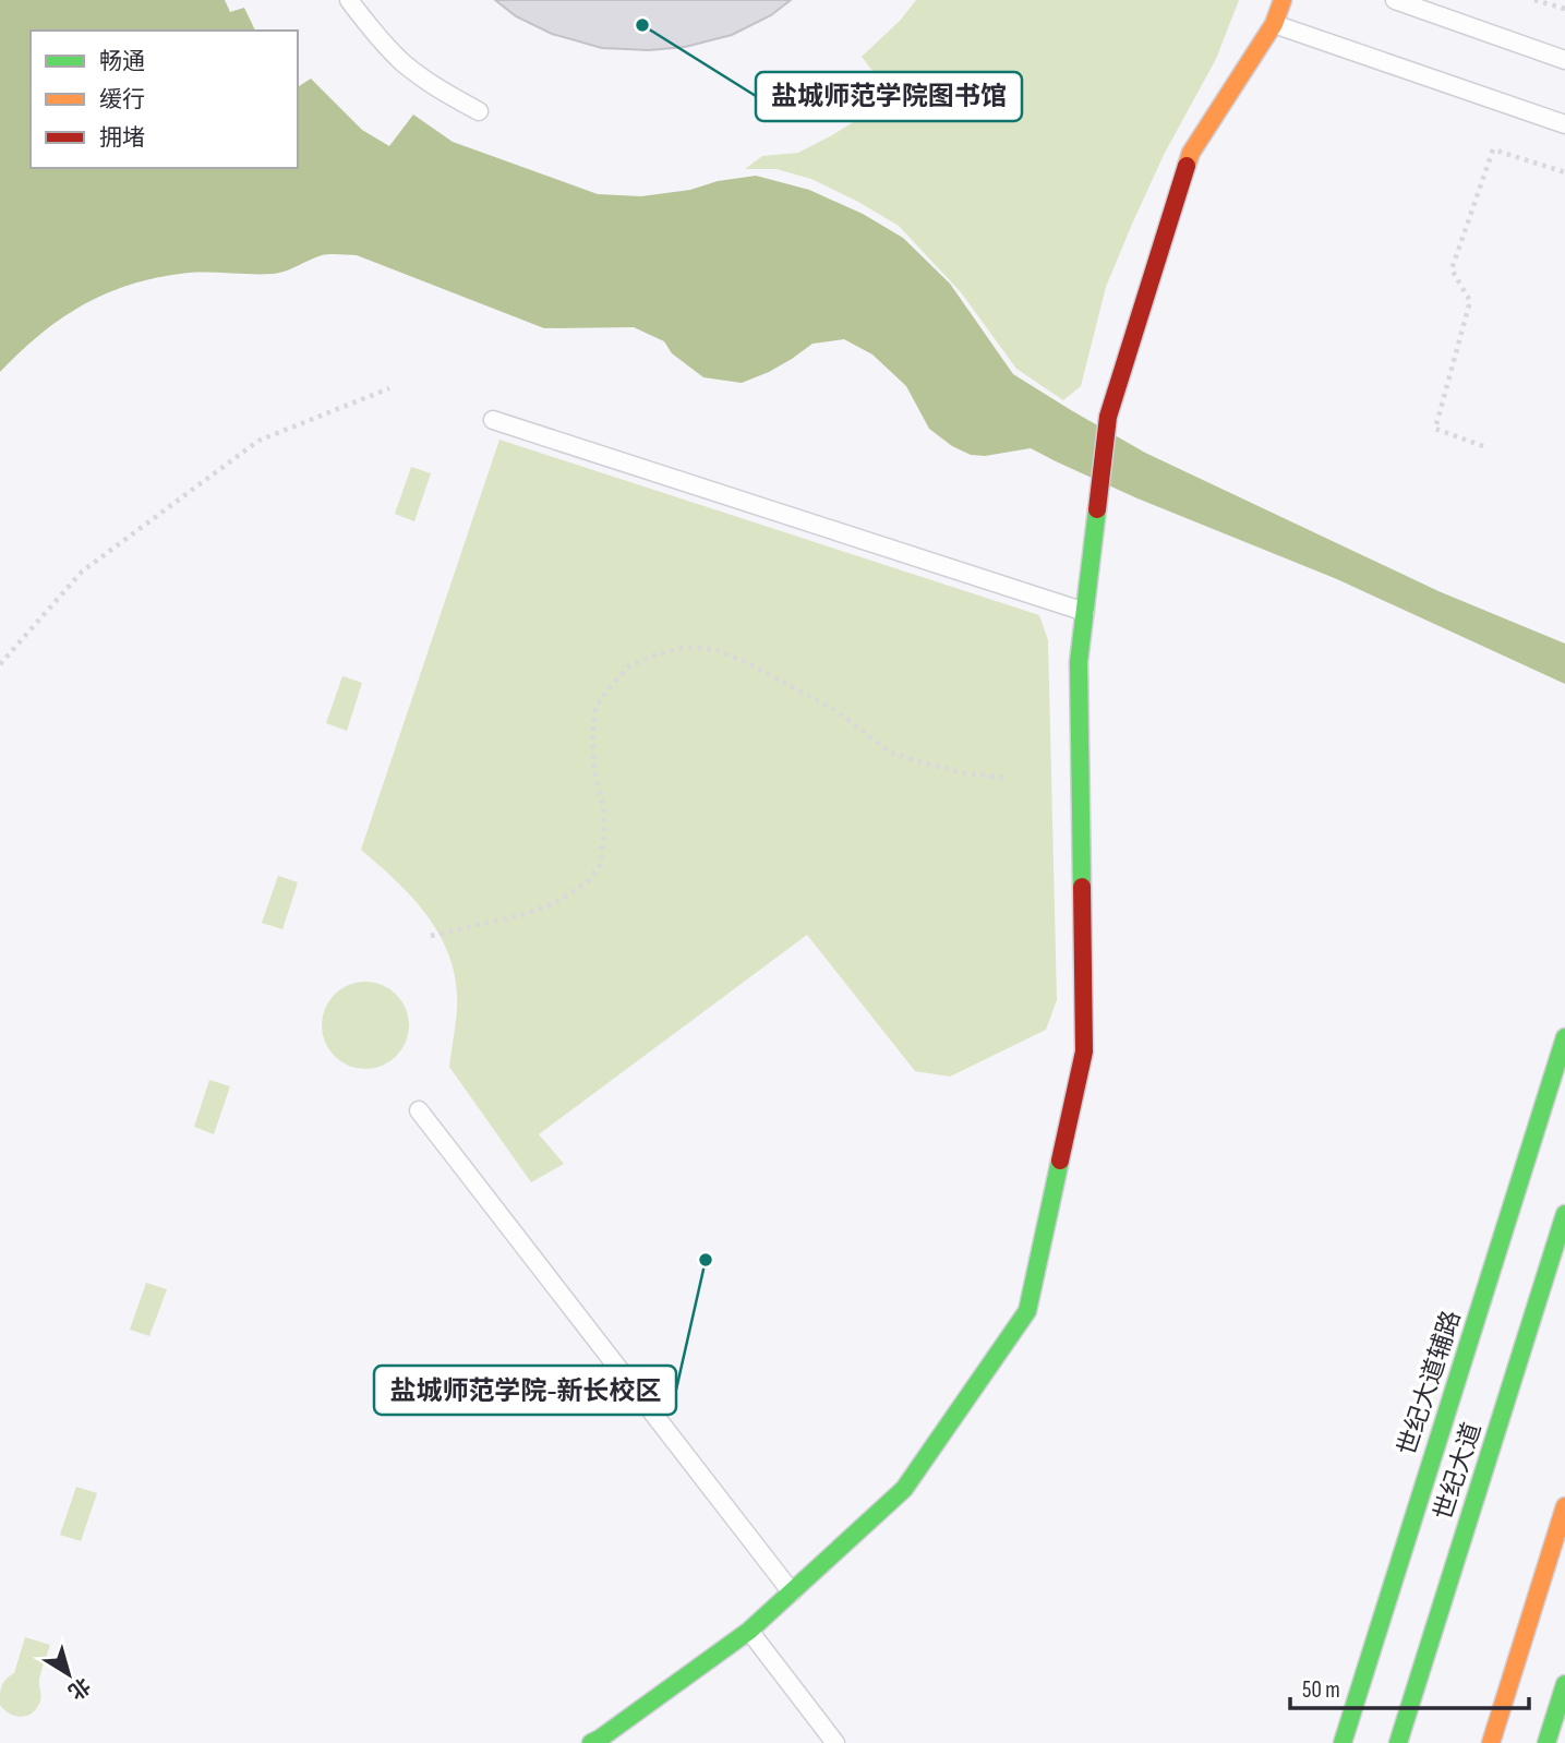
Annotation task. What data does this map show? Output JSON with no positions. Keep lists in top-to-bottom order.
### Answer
{
  "streets": {
    "street": ["世纪大道辅路", "世纪大道"]
  },
  "places": ["盐城师范学院图书馆", "盐城师范学院-新长校区"],
  "legend": ["畅通", "缓行", "拥堵"],
  "scale_bar": "50 m",
  "north": "bottom right"
}
